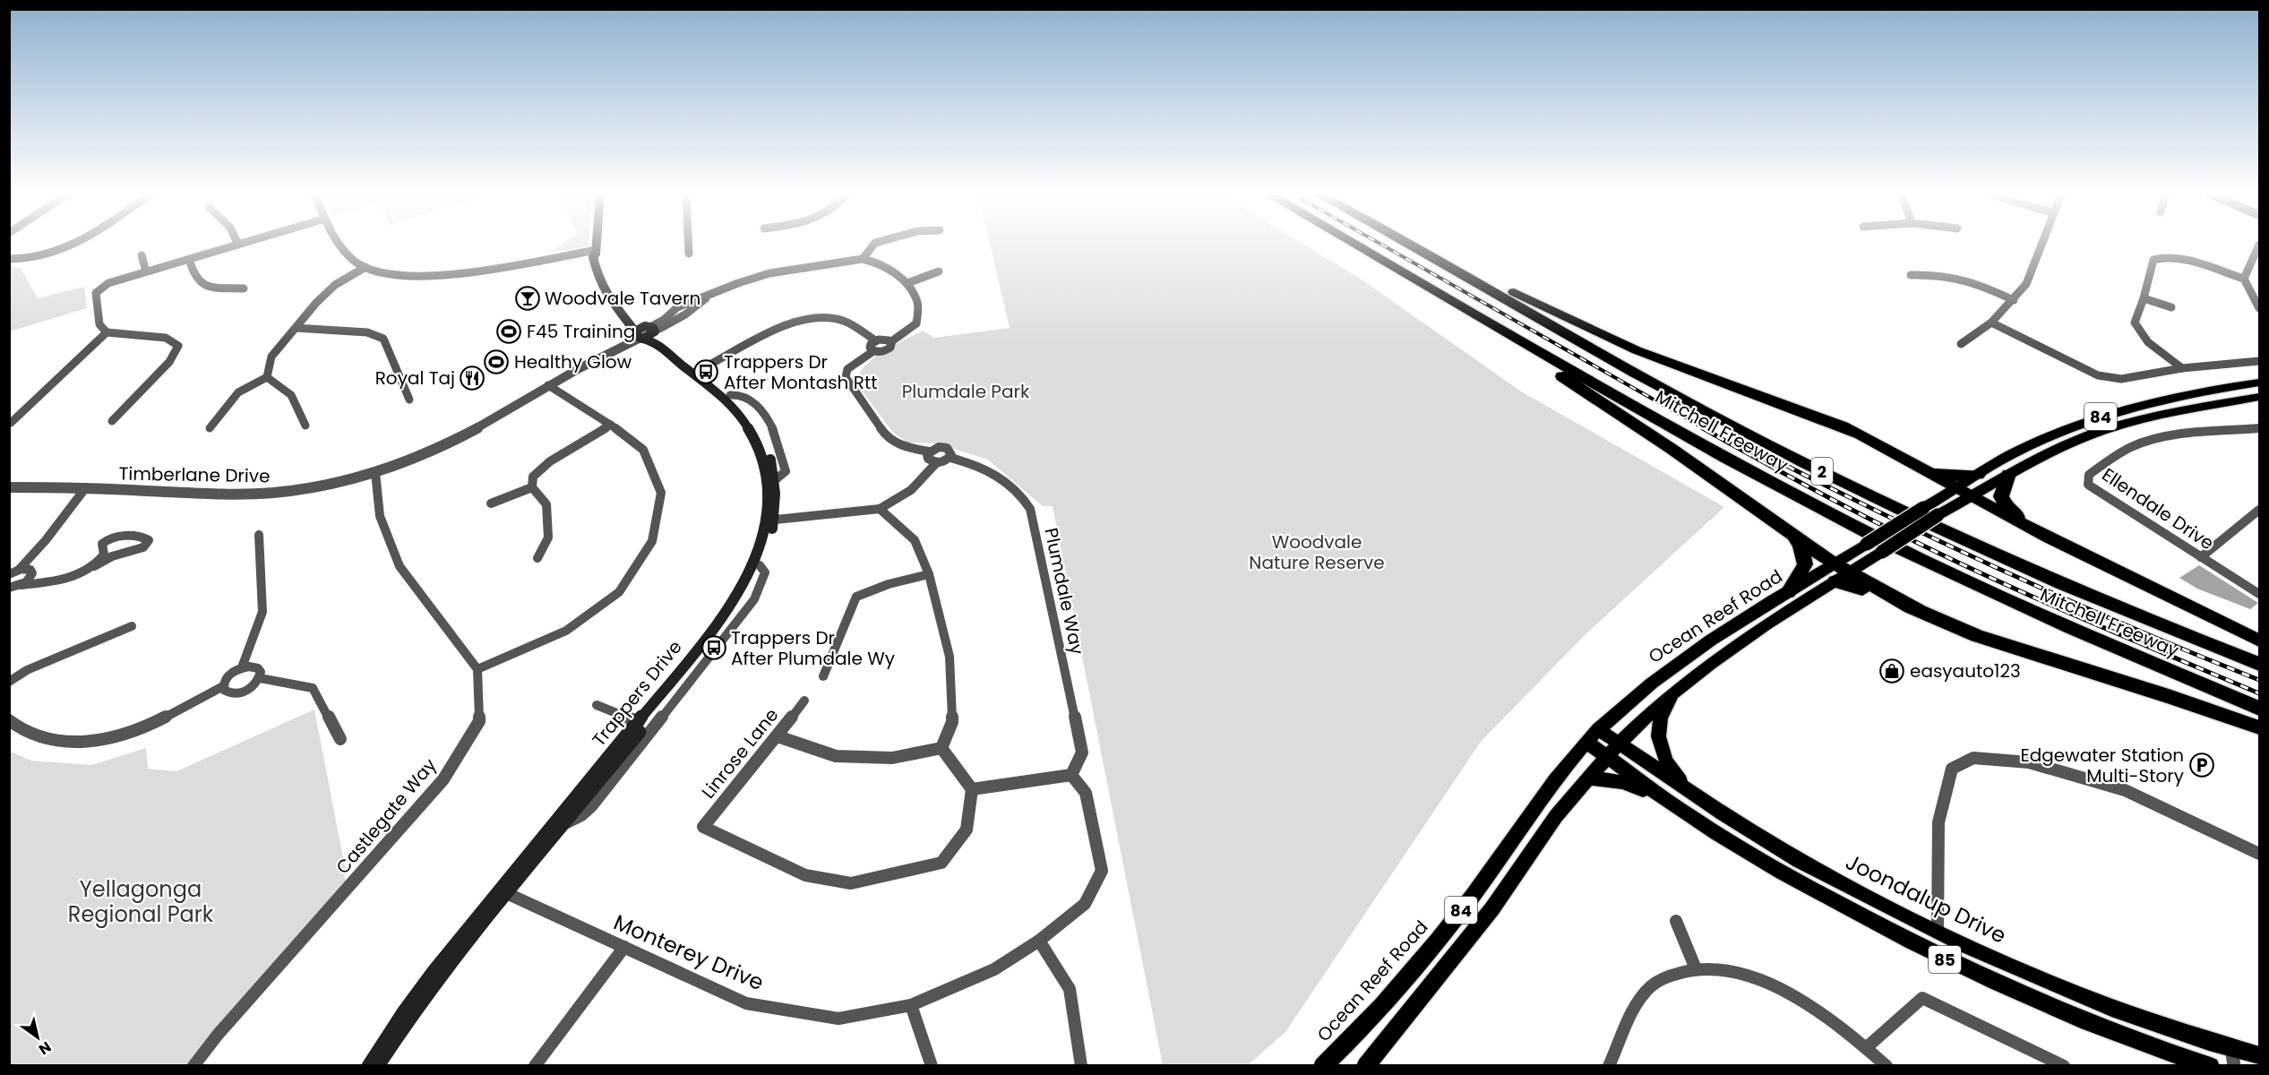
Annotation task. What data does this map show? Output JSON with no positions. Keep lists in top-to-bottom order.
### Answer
{
  "streets": {
    "highway": ["Mitchell Freeway", "2"],
    "main road": [
      "84",
      "Ocean Reef Road",
      "Trappers Drive",
      "Joondalup Drive",
      "85"
    ],
    "street": [
      "Timberlane Drive",
      "Ellendale Drive",
      "Plumdale Way",
      "Linrose Lane",
      "Castlegate Way",
      "Monterey Drive"
    ]
  },
  "crossings": [
    ["Timberlane Drive", "Trappers Drive"],
    ["Plumdale Way", "Monterey Drive"],
    ["Ocean Reef Road", "Joondalup Drive"],
    ["Ocean Reef Road", "85"],
    ["Trappers Drive", "Monterey Drive"]
  ],
  "parks": ["Plumdale Park", "Woodvale Nature Reserve", "Yellagonga Regional Park"],
  "places": {
    "bar": ["Woodvale Tavern"],
    "sports": ["F45 Training", "Healthy Glow"],
    "bus stop": ["Trappers Dr After Montash Rtt", "Trappers Dr After Plumdale Wy"],
    "restaurant": ["Royal Taj"],
    "shop": ["easyauto123"],
    "parking": ["Edgewater Station Multi-Story"]
  },
  "north": "bottom right"
}
